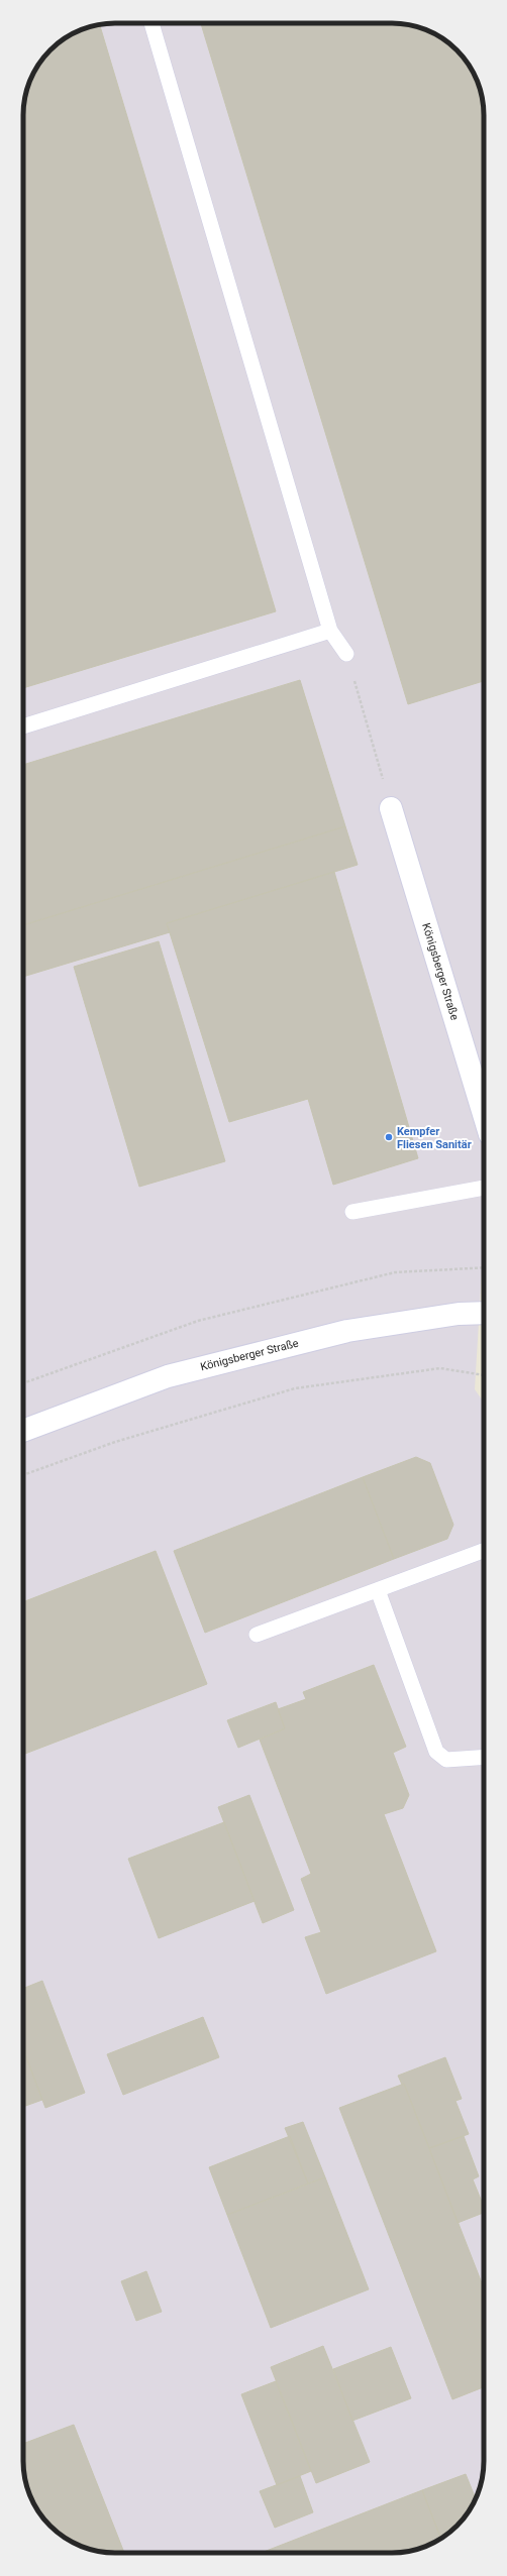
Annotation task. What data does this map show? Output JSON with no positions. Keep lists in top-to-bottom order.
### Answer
{
  "streets": {
    "street": ["Königsberger Straße"]
  },
  "places": ["Kempfer Fliesen Sanitär"]
}
